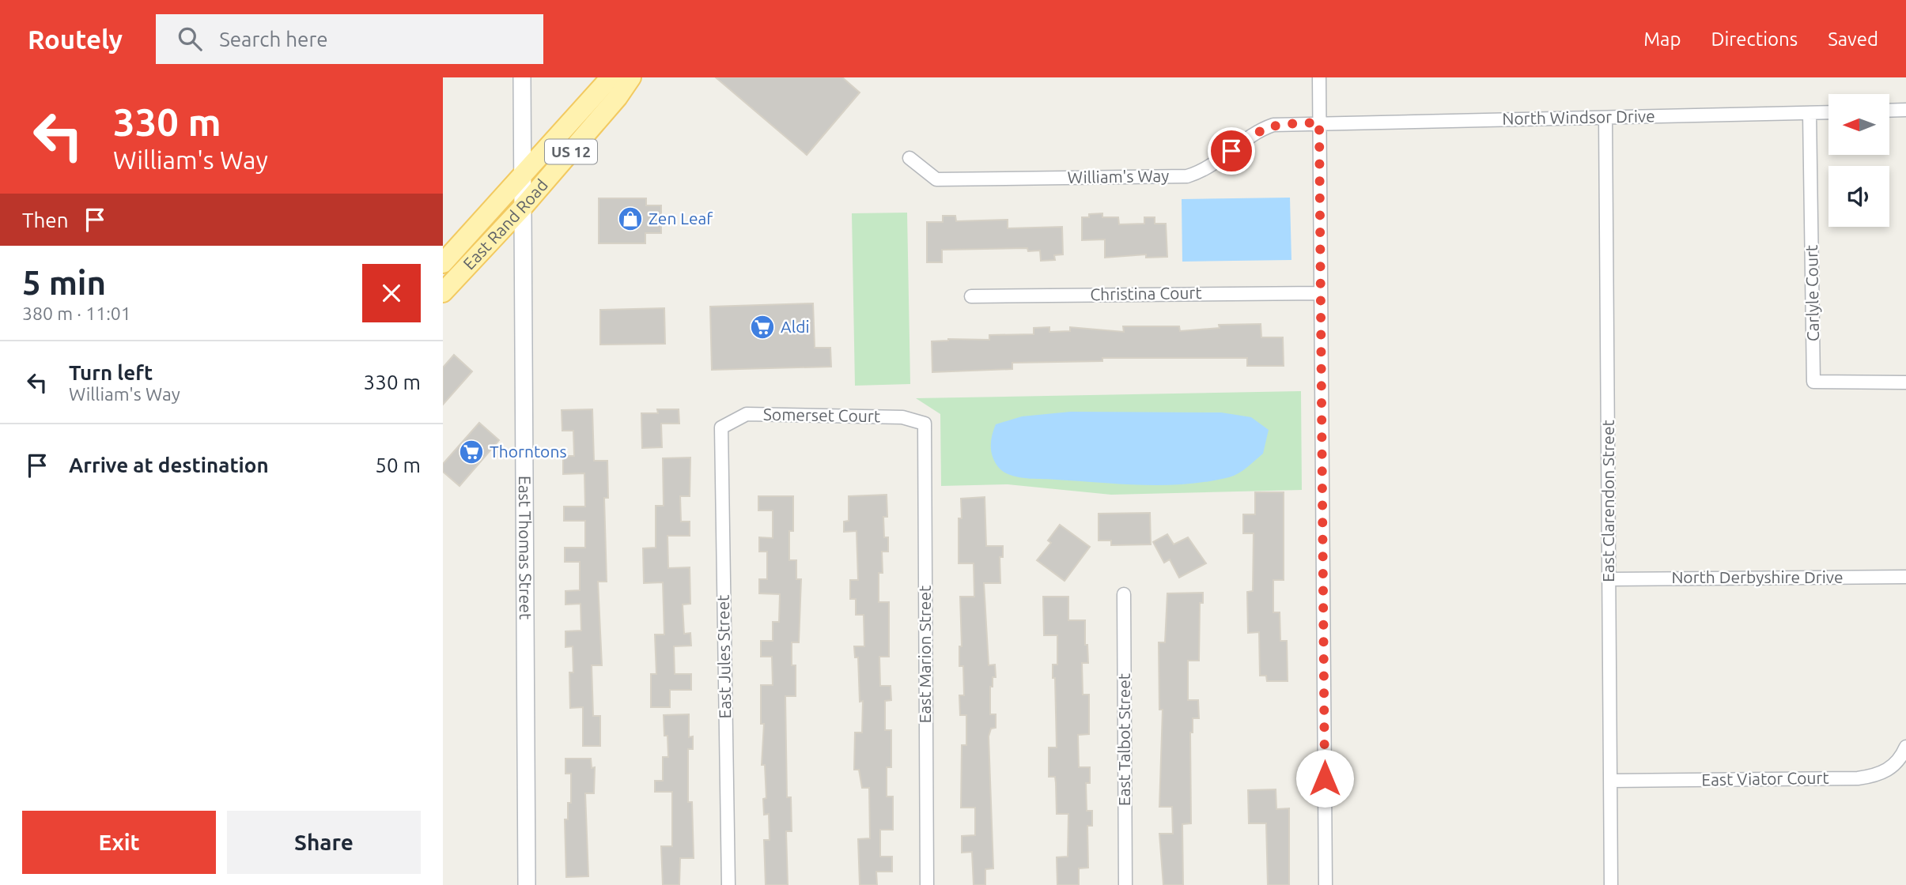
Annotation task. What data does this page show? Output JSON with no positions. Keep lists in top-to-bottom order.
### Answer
{
  "streets": {
    "main road": ["US 12", "East Rand Road"],
    "street": [
      "North Windsor Drive",
      "William's Way",
      "Carlyle Court",
      "Christina Court",
      "Somerset Court",
      "East Clarendon Street",
      "East Thomas Street",
      "North Derbyshire Drive",
      "East Marion Street",
      "East Jules Street",
      "East Talbot Street",
      "East Viator Court"
    ]
  },
  "crossings": [
    ["North Windsor Drive", "William's Way"],
    ["North Windsor Drive", "Carlyle Court"],
    ["North Windsor Drive", "East Clarendon Street"],
    ["East Rand Road", "East Thomas Street"],
    ["Somerset Court", "East Marion Street"],
    ["Somerset Court", "East Jules Street"],
    ["East Clarendon Street", "North Derbyshire Drive"],
    ["East Clarendon Street", "East Viator Court"]
  ],
  "places": {
    "shop": ["Zen Leaf"],
    "supermarket": ["Aldi", "Thorntons"]
  },
  "north": "left",
  "page": {
    "header": "Routely",
    "search": "Search here",
    "nav": ["Map", "Directions", "Saved"],
    "turn": ["330 m", "William's Way"],
    "then": "Then",
    "heading": ["5 min", "380 m · 11:01"],
    "list": [
      {
        "name": "Turn left",
        "note": "William's Way",
        "value": "330 m"
      },
      {
        "name": "Arrive at destination",
        "value": "50 m"
      }
    ],
    "buttons": ["Exit", "Share"]
  }
}
